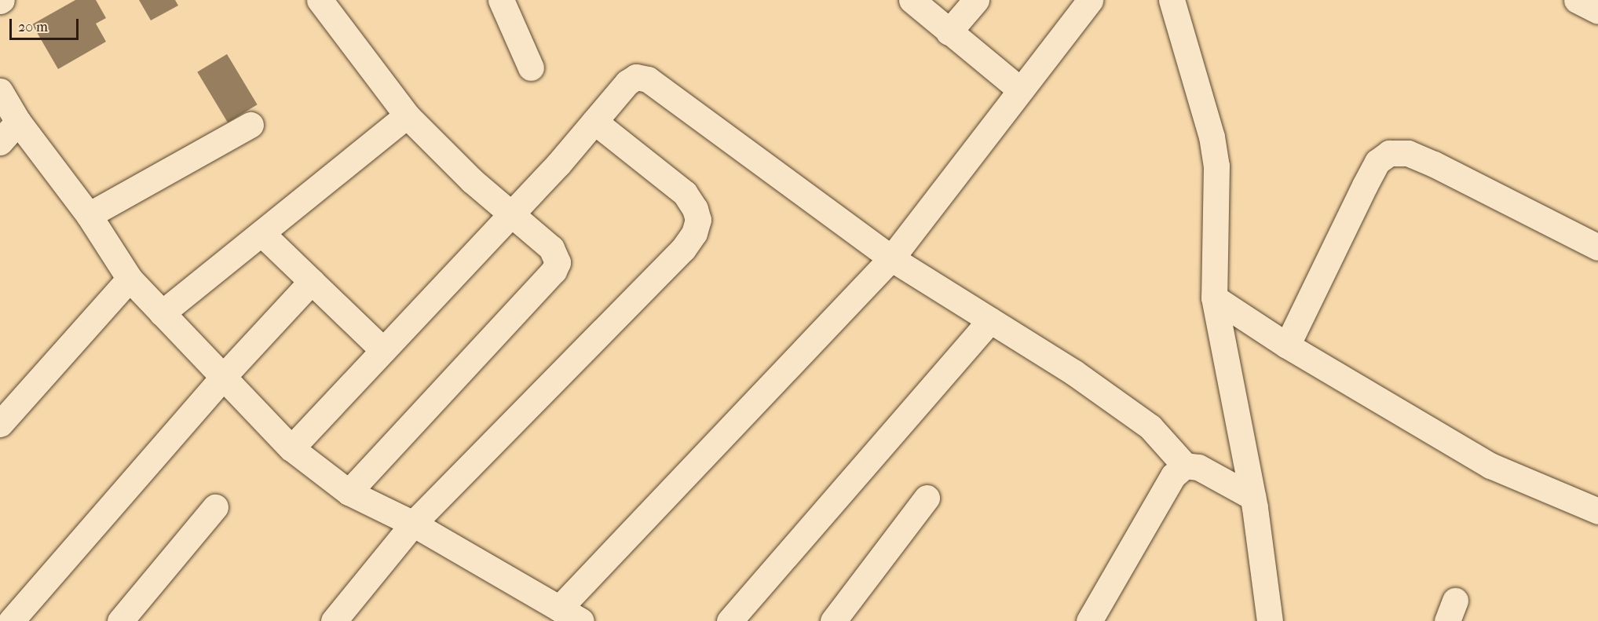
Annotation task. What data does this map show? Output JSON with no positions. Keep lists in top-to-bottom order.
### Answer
{
  "scale_bar": "20 m"
}
